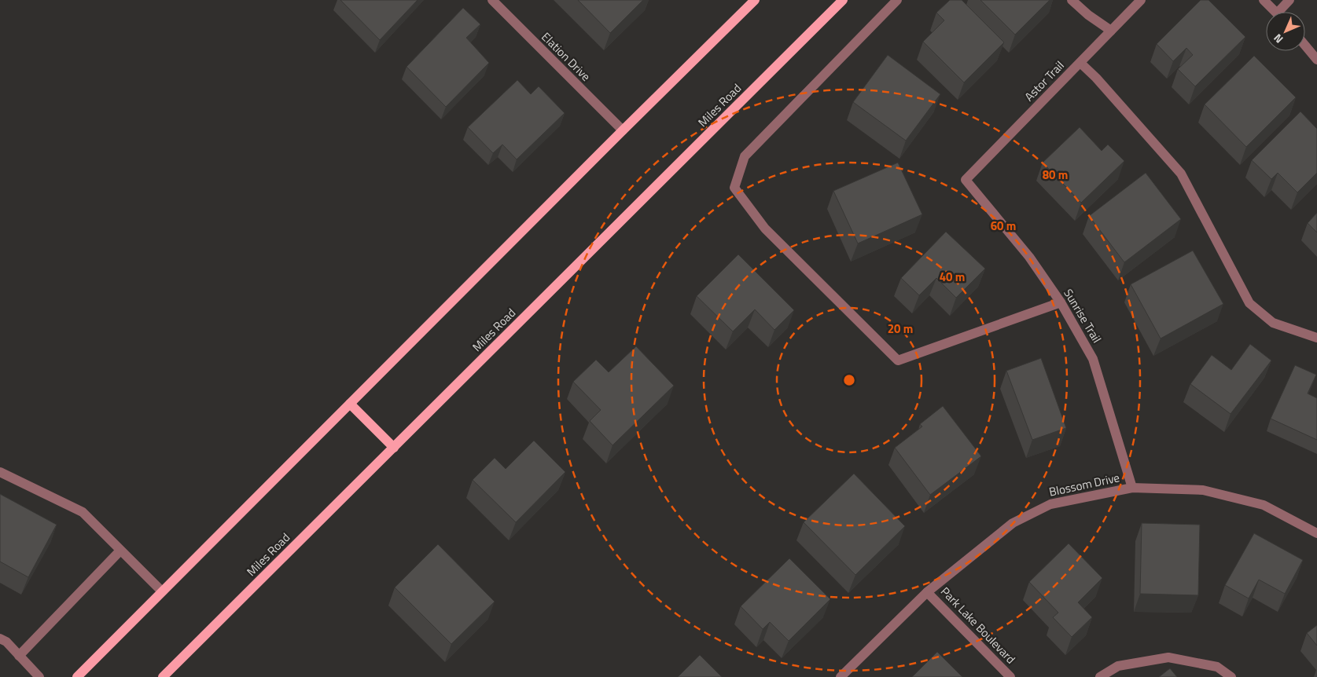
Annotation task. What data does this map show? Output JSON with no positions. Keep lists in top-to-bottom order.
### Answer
{
  "streets": {
    "main road": ["Miles Road"],
    "street": [
      "Elation Drive",
      "Astor Trail",
      "Sunrise Trail",
      "Blossom Drive",
      "Park Lake Boulevard"
    ]
  },
  "crossings": [
    ["Astor Trail", "Sunrise Trail"],
    ["Sunrise Trail", "Blossom Drive"],
    ["Blossom Drive", "Park Lake Boulevard"]
  ],
  "north": "bottom left",
  "rings": [
    "80 m",
    "60 m",
    "40 m",
    "20 m"
  ]
}
